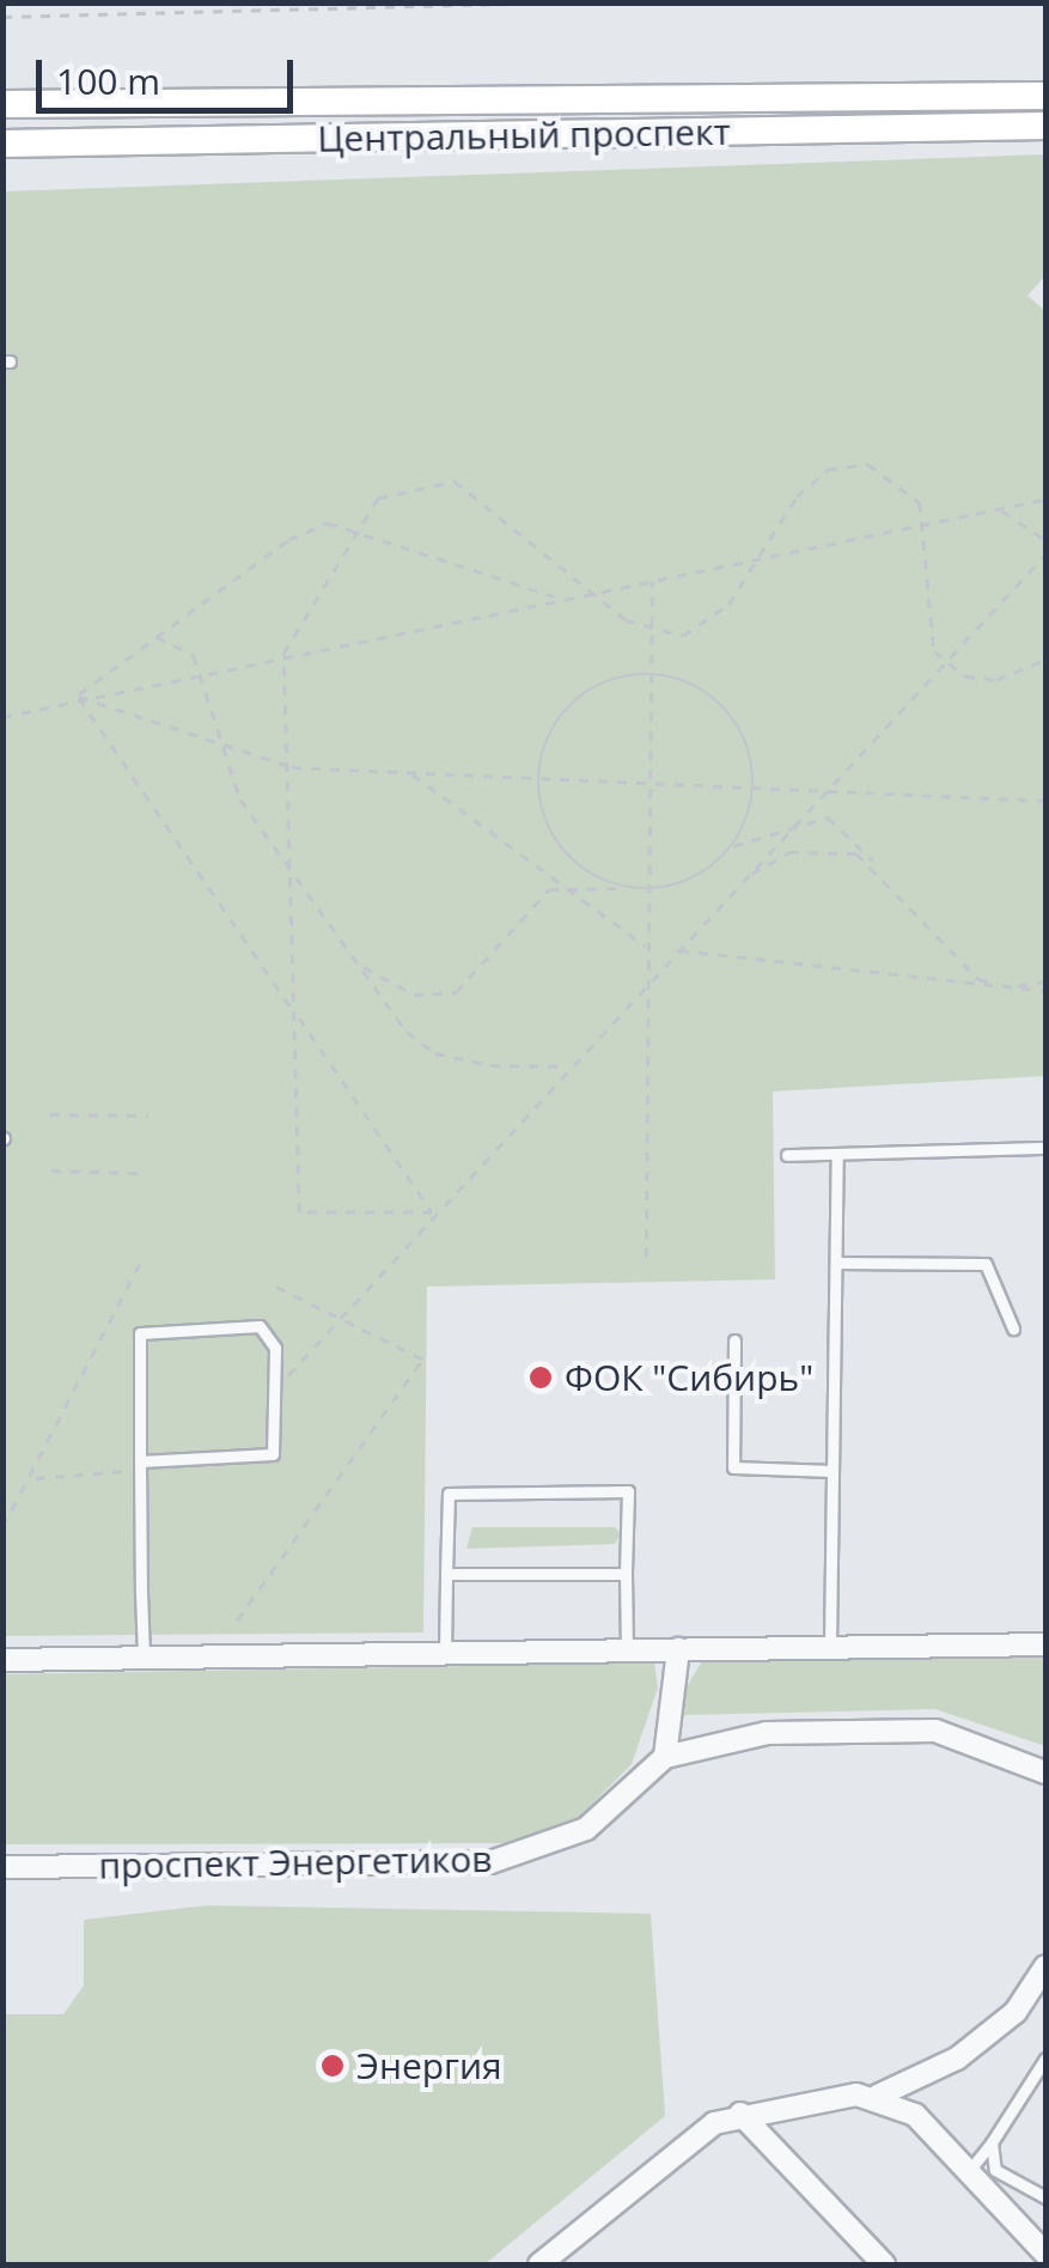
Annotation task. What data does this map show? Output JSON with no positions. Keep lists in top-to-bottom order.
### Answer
{
  "streets": {
    "main road": ["Центральный проспект"],
    "street": ["проспект Энергетиков"]
  },
  "places": ["ФОК \"Сибирь\"", "Энергия"],
  "scale_bar": "100 m"
}
